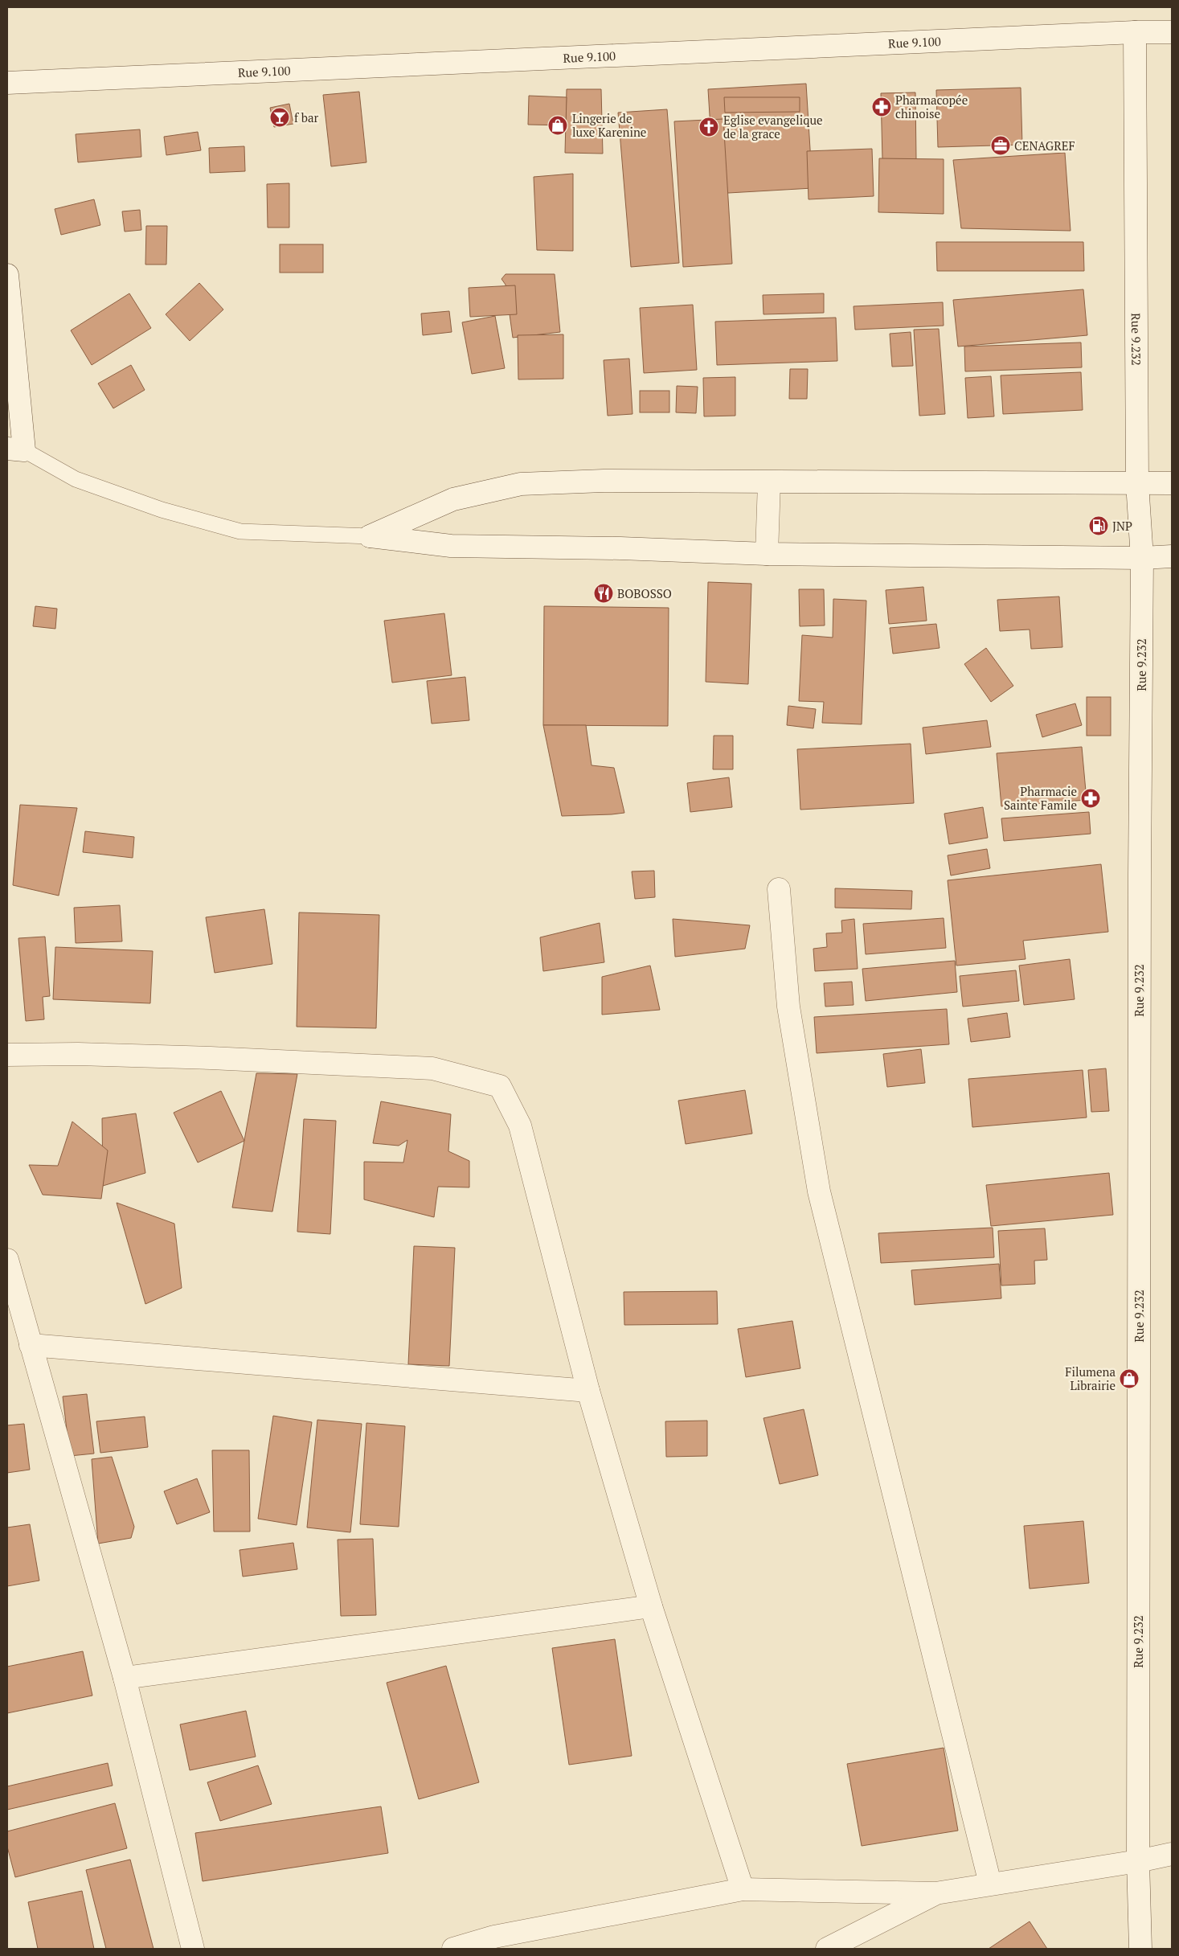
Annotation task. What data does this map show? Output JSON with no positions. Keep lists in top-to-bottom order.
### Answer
{
  "streets": {
    "street": ["Rue 9.100", "Rue 9.232"]
  },
  "crossings": [
    ["Rue 9.100", "Rue 9.232"]
  ],
  "places": {
    "pharmacy": ["Pharmacopée chinoise", "Pharmacie Sainte Famile"],
    "bar": ["f bar"],
    "shop": ["Lingerie de luxe Karenine", "Filumena Librairie"],
    "church": ["Eglise evangelique de la grace"],
    "office": ["CENAGREF"],
    "fuel station": ["JNP"],
    "restaurant": ["BOBOSSO"]
  }
}
